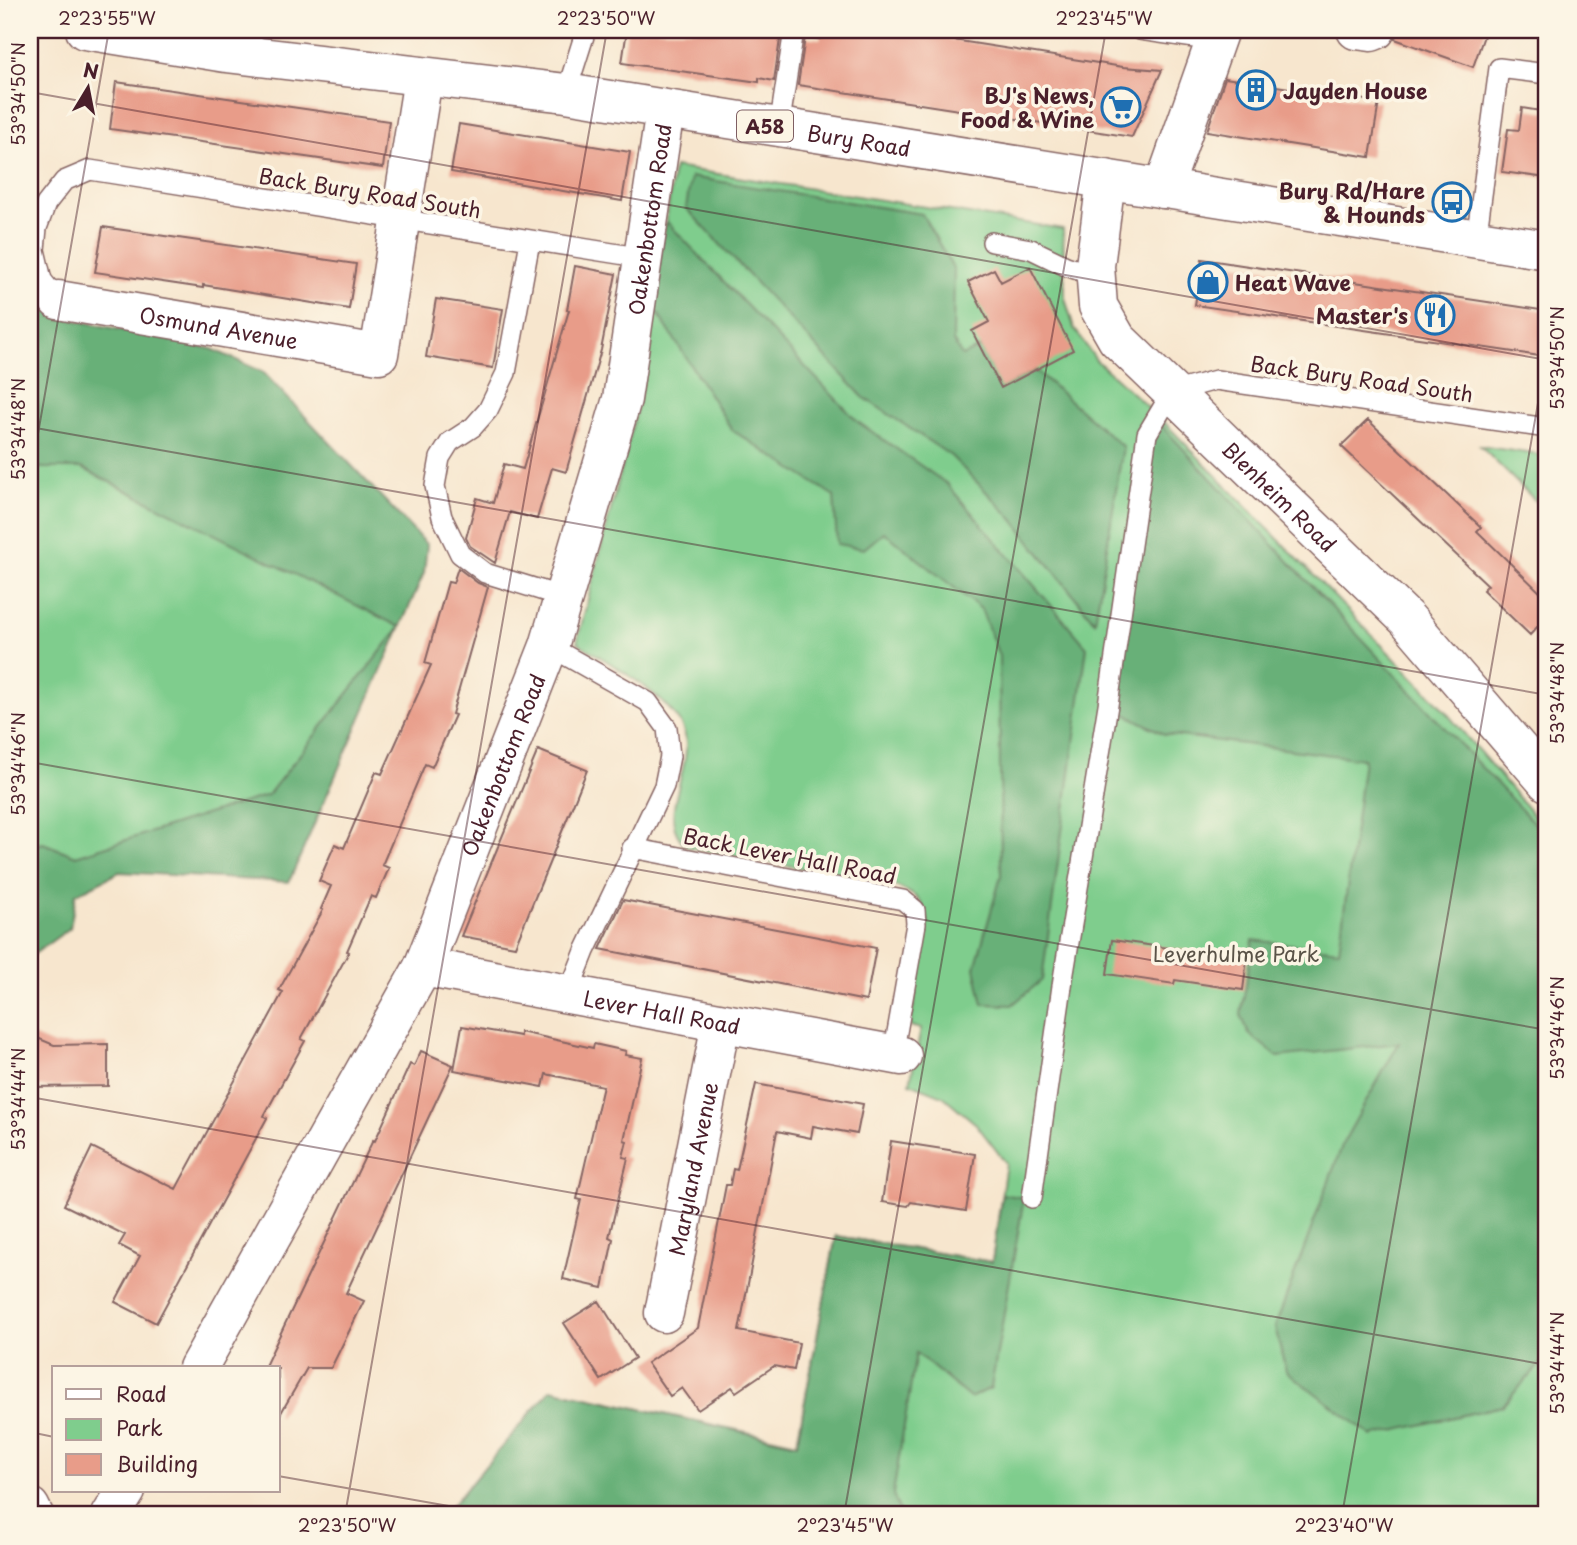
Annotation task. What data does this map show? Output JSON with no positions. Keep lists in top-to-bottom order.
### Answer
{
  "streets": {
    "main road": [
      "A58",
      "Bury Road",
      "Oakenbottom Road",
      "Osmund Avenue",
      "Blenheim Road",
      "Lever Hall Road",
      "Maryland Avenue"
    ],
    "lane": ["Back Bury Road South", "Back Lever Hall Road"]
  },
  "crossings": [
    ["Bury Road", "Oakenbottom Road"],
    ["Bury Road", "Blenheim Road"],
    ["Back Bury Road South", "Oakenbottom Road"],
    ["Back Bury Road South", "Osmund Avenue"],
    ["Back Bury Road South", "Blenheim Road"],
    ["Oakenbottom Road", "Lever Hall Road"],
    ["Back Lever Hall Road", "Lever Hall Road"],
    ["Lever Hall Road", "Maryland Avenue"]
  ],
  "parks": ["Leverhulme Park"],
  "places": {
    "building": ["Jayden House"],
    "supermarket": ["BJ's News, Food & Wine"],
    "bus stop": ["Bury Rd/Hare & Hounds"],
    "shop": ["Heat Wave"],
    "restaurant": ["Master's"]
  },
  "legend": ["Road", "Park", "Building"],
  "north": "top",
  "coordinates": [
    "2°23'55\"W",
    "2°23'50\"W",
    "2°23'45\"W",
    "53°34'50\"N",
    "53°34'48\"N",
    "53°34'46\"N",
    "53°34'44\"N",
    "2°23'40\"W"
  ]
}
